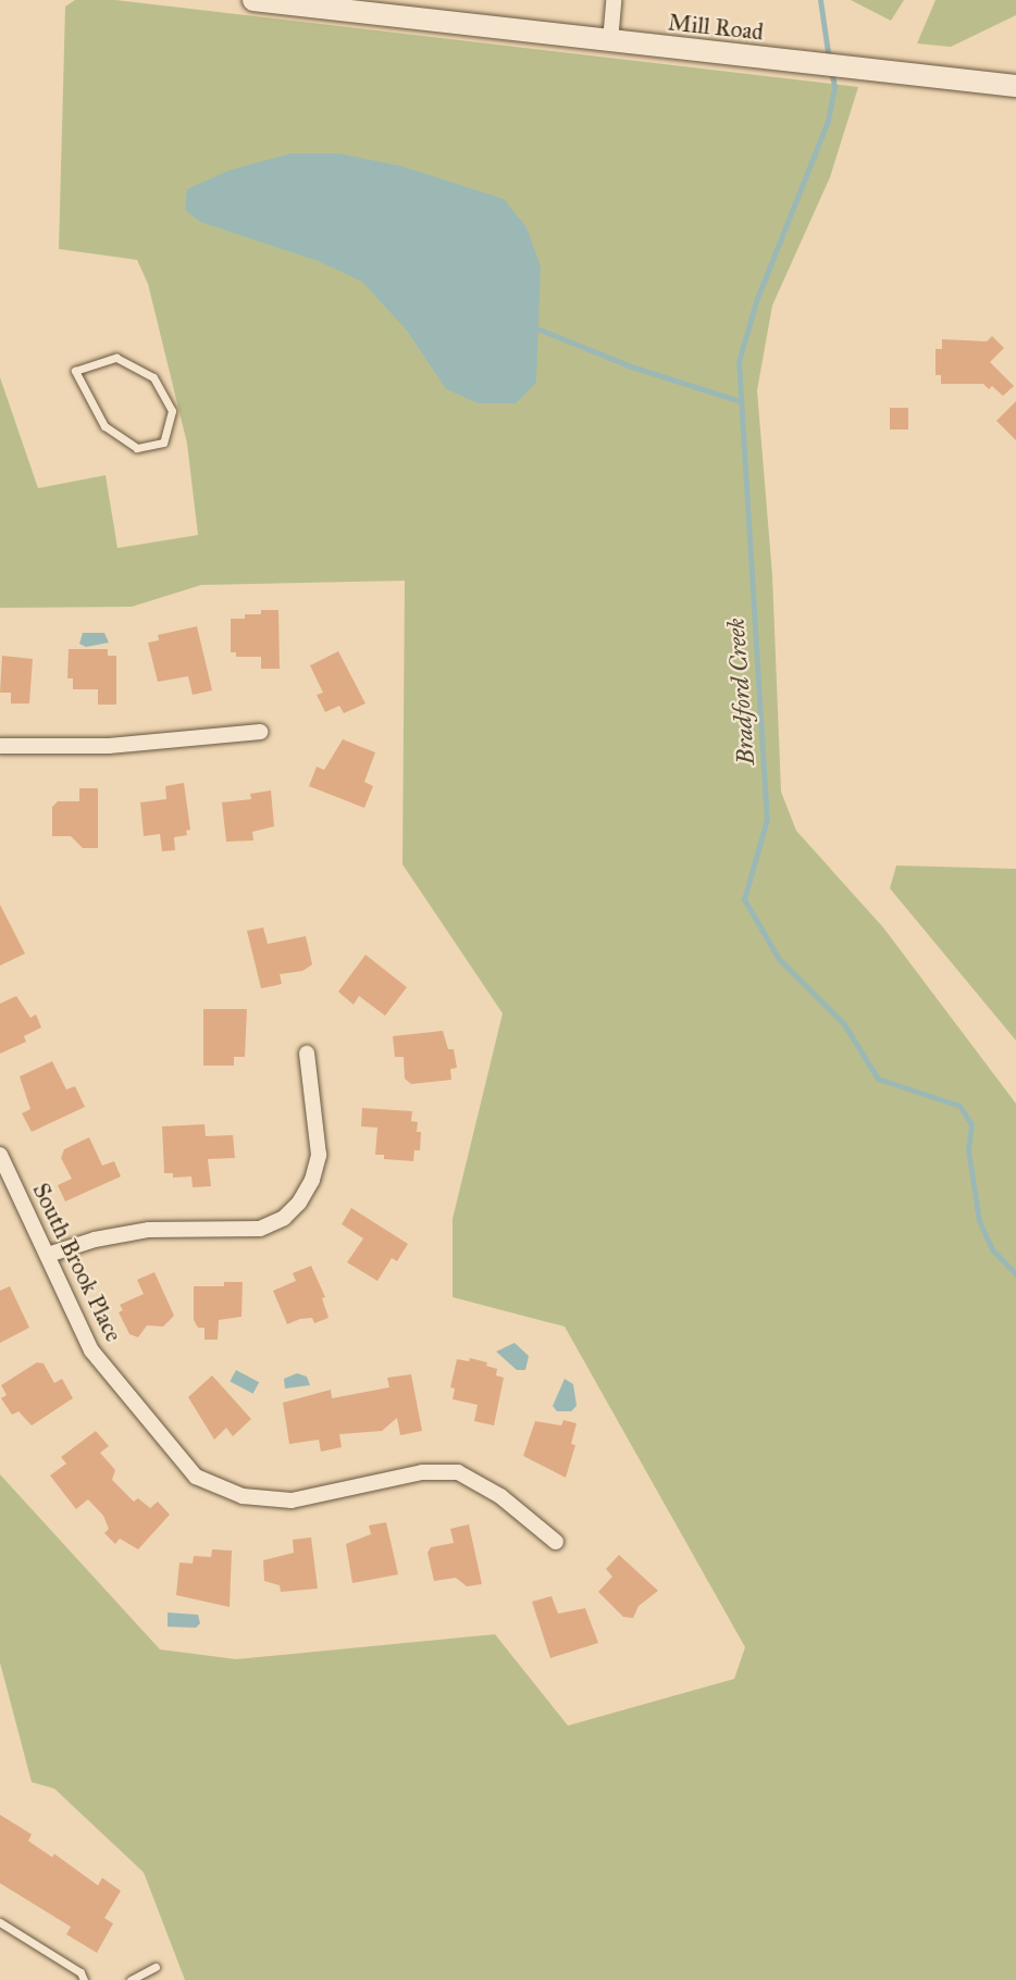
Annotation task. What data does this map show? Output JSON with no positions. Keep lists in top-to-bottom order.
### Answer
{
  "streets": {
    "street": ["Mill Road", "South Brook Place"]
  },
  "water": ["Bradford Creek"]
}
